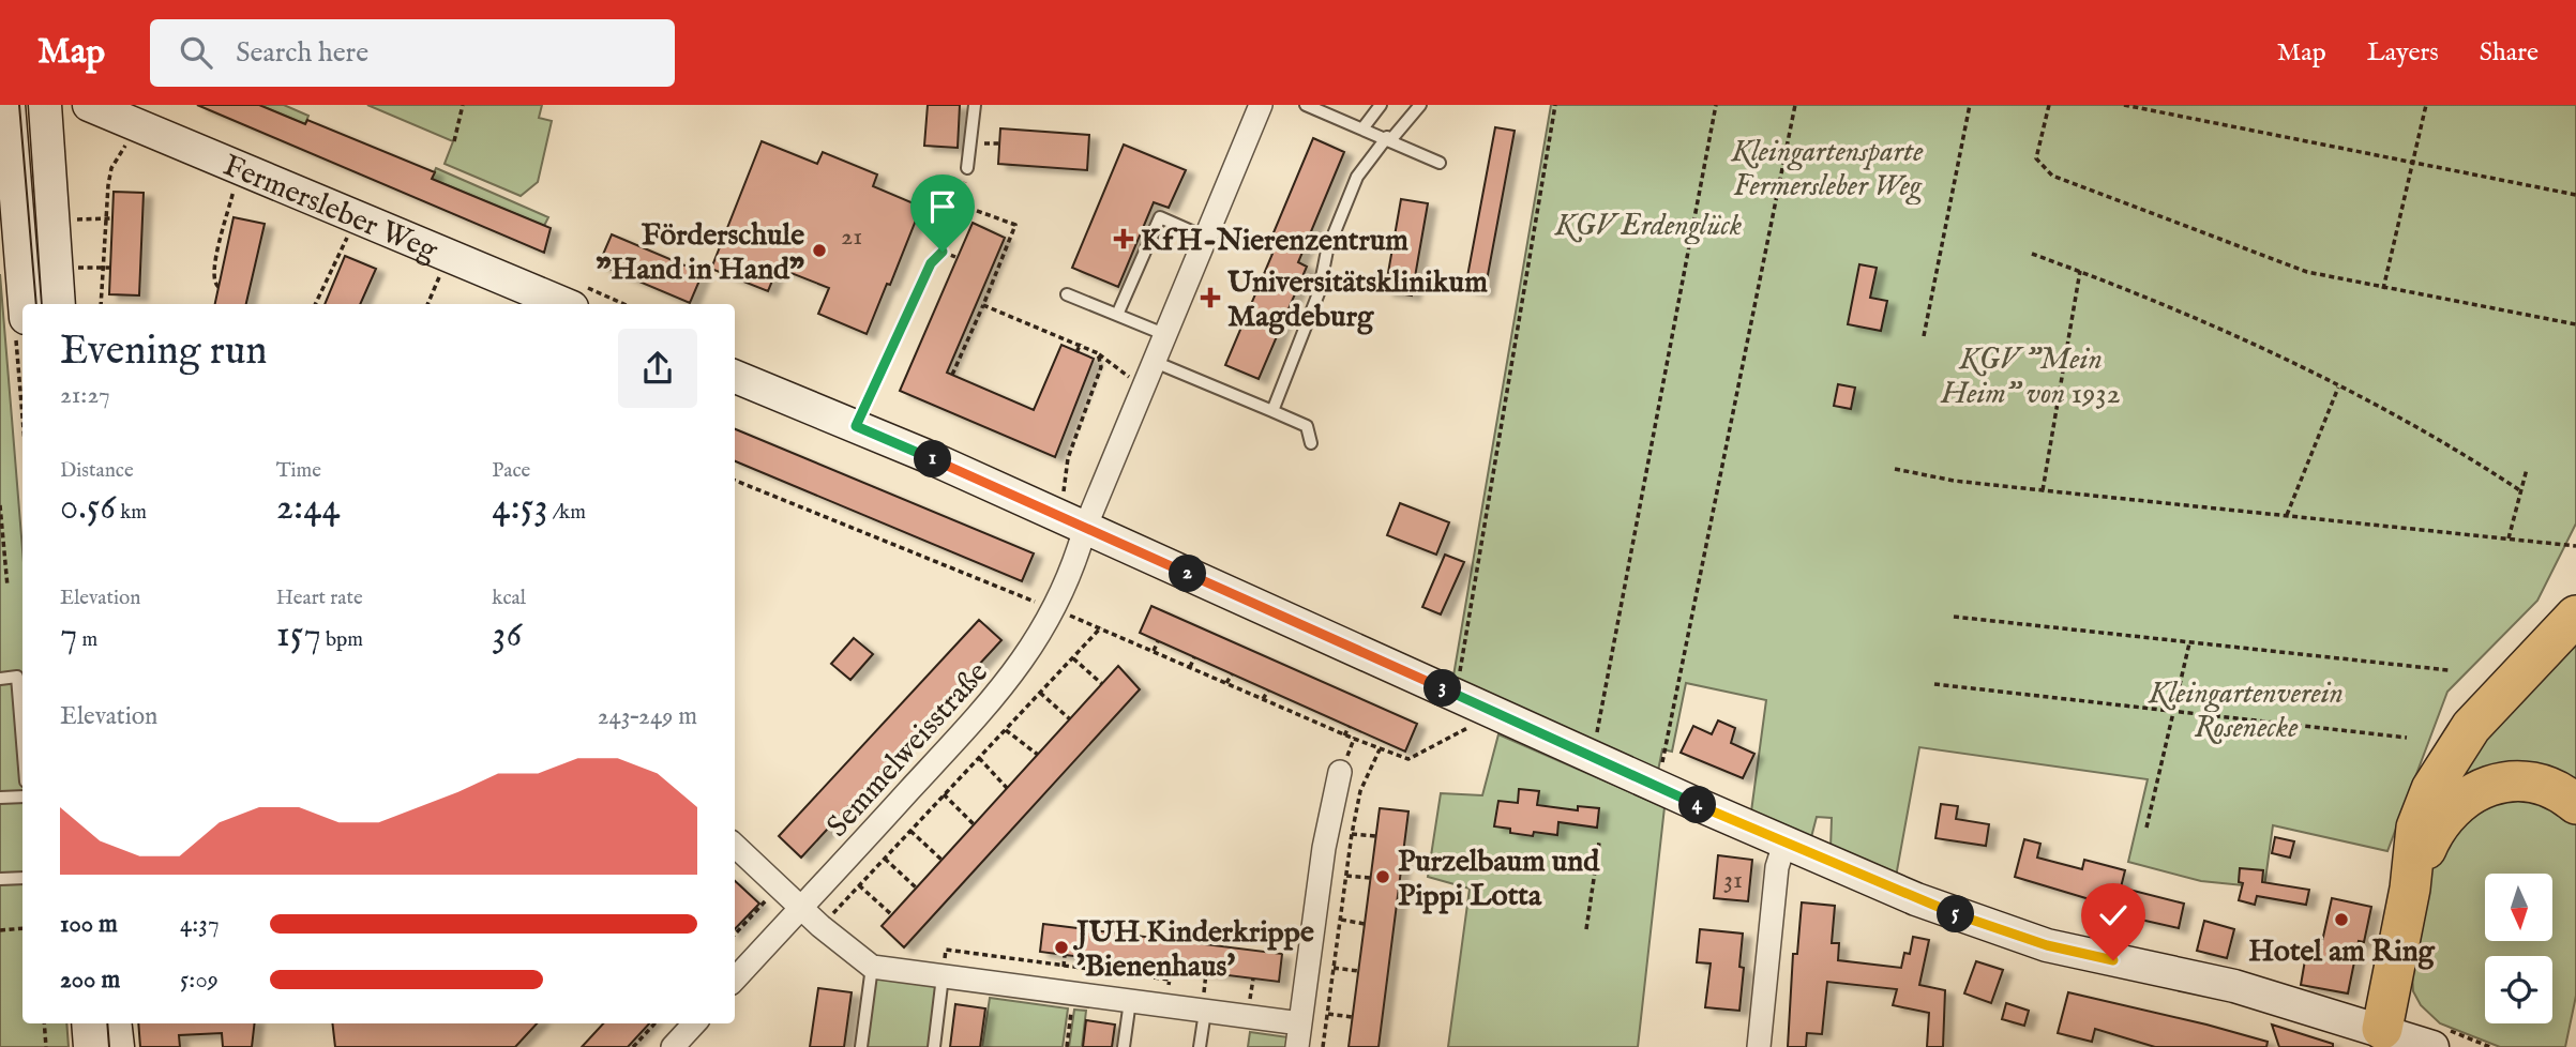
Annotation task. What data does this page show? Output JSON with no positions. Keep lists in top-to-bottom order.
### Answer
{
  "streets": {
    "street": ["Fermersleber Weg", "Semmelweisstraße"]
  },
  "parks": [
    "Kleingartensparte Fermersleber Weg",
    "KGV Erdenglück",
    "KGV \"Mein Heim\" von 1932",
    "Kleingartenverein Rosenecke"
  ],
  "places": {
    "health": ["KfH-Nierenzentrum", "Universitätsklinikum Magdeburg"],
    "other": [
      "Förderschule \"Hand in Hand\"",
      "Purzelbaum und Pippi Lotta",
      "Hotel am Ring",
      "JUH Kinderkrippe 'Bienenhaus'"
    ]
  },
  "house_numbers": ["21", "31"],
  "north": "bottom",
  "page": {
    "header": "Map",
    "search": "Search here",
    "nav": ["Map", "Layers", "Share"],
    "heading": ["Evening run", "21:27"],
    "stats": [
      ["Distance", "0.56 km"],
      ["Time", "2:44"],
      ["Pace", "4:53 /km"],
      ["Elevation", "7 m"],
      ["Heart rate", "157 bpm"],
      ["kcal", "36"]
    ],
    "pins": [
      "1",
      "2",
      "3",
      "4",
      "5"
    ],
    "chart": ["Elevation", "243–249 m"],
    "list": [
      {
        "name": "100 m",
        "note": "4:37"
      },
      {
        "name": "200 m",
        "note": "5:09"
      }
    ]
  }
}
